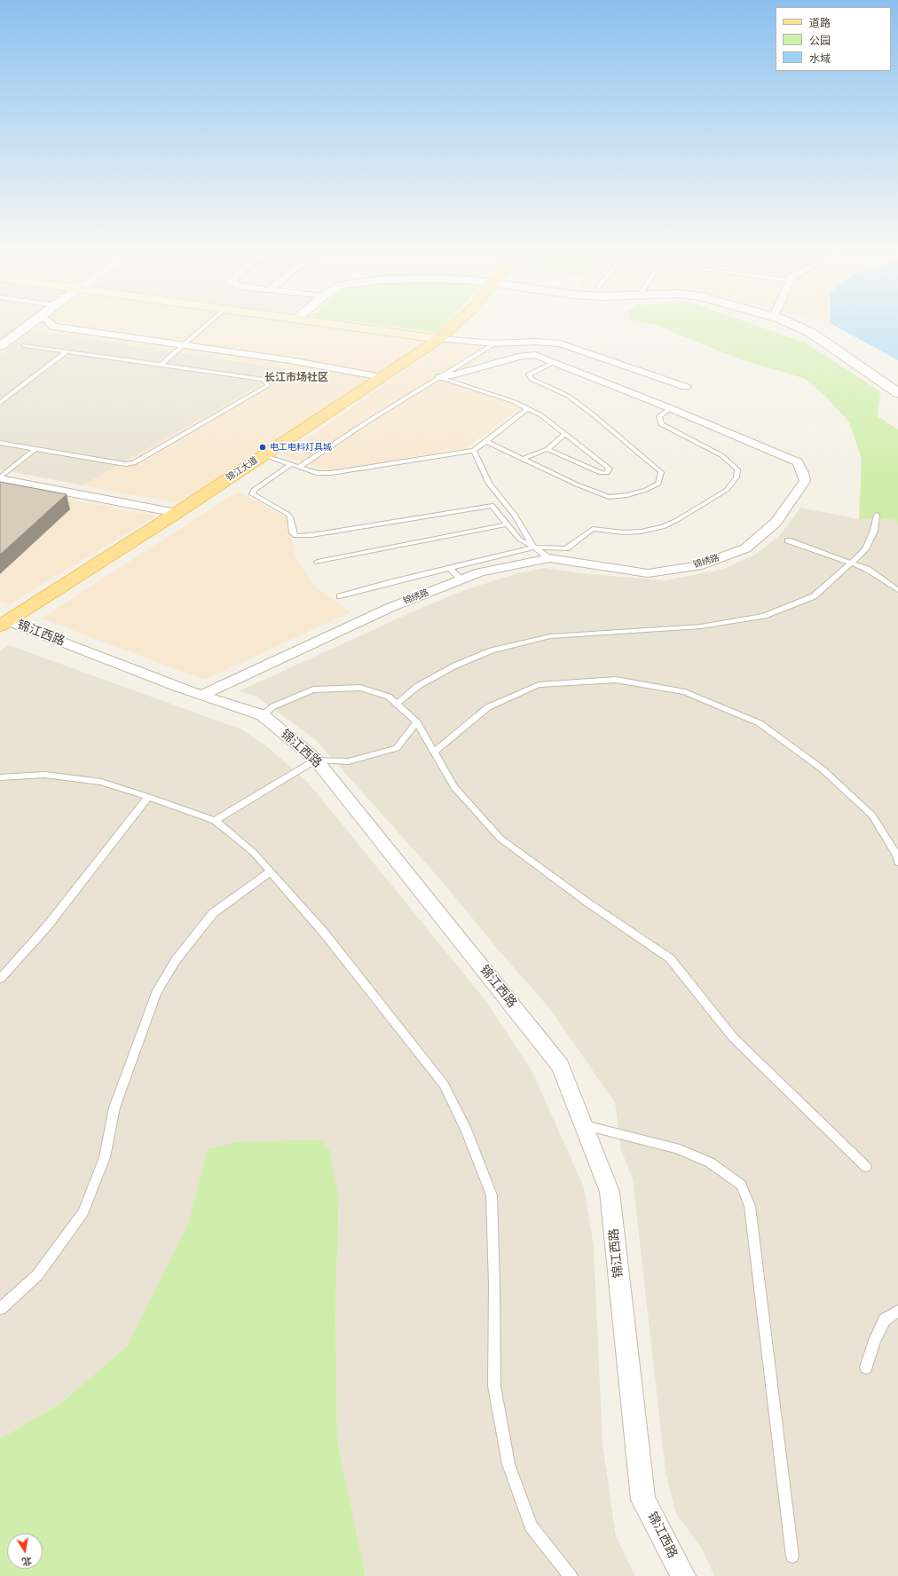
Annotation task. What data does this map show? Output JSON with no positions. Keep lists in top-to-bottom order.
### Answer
{
  "streets": {
    "main road": ["锦江大道"],
    "street": ["锦绣路", "锦江西路"]
  },
  "crossings": [
    ["锦江大道", "锦江西路"],
    ["锦绣路", "锦江西路"]
  ],
  "districts": ["长江市场社区"],
  "places": ["电工电料灯具城"],
  "legend": ["道路", "公园", "水域"],
  "north": "bottom"
}
